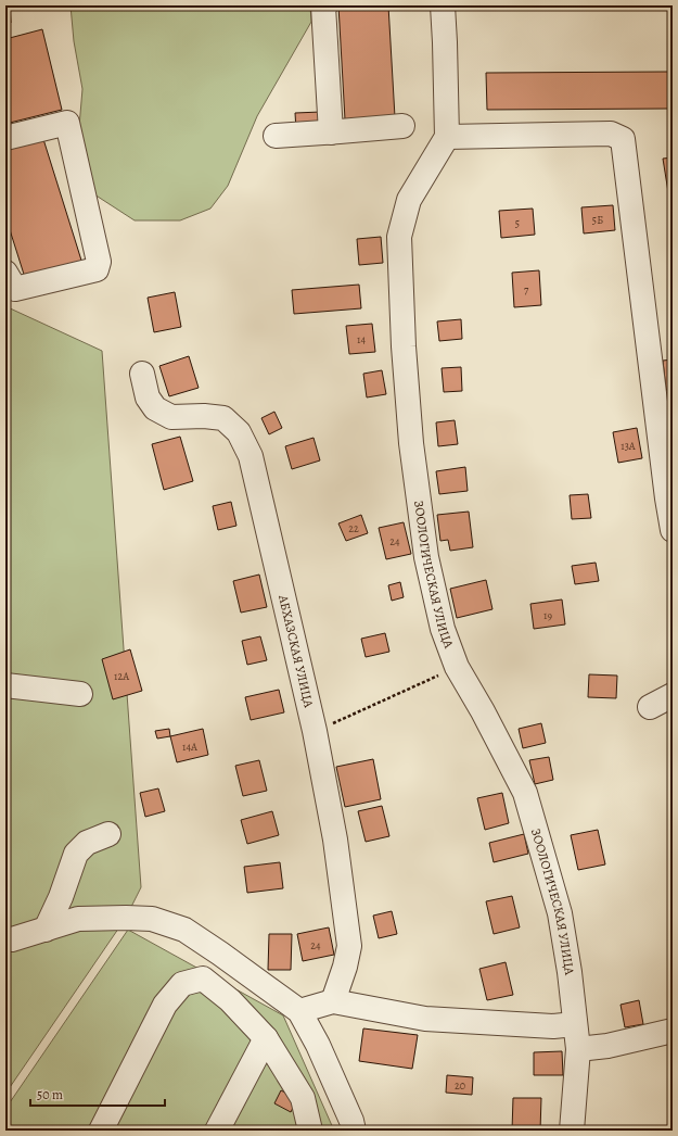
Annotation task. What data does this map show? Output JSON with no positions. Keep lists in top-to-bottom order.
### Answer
{
  "streets": {
    "street": ["ЗООЛОГИЧЕСКАЯ УЛИЦА", "АБХАЗСКАЯ УЛИЦА"]
  },
  "house_numbers": [
    "5Б",
    "5",
    "7",
    "14",
    "13А",
    "22",
    "24",
    "19",
    "12А",
    "14А",
    "24",
    "20"
  ],
  "scale_bar": "50 m"
}
